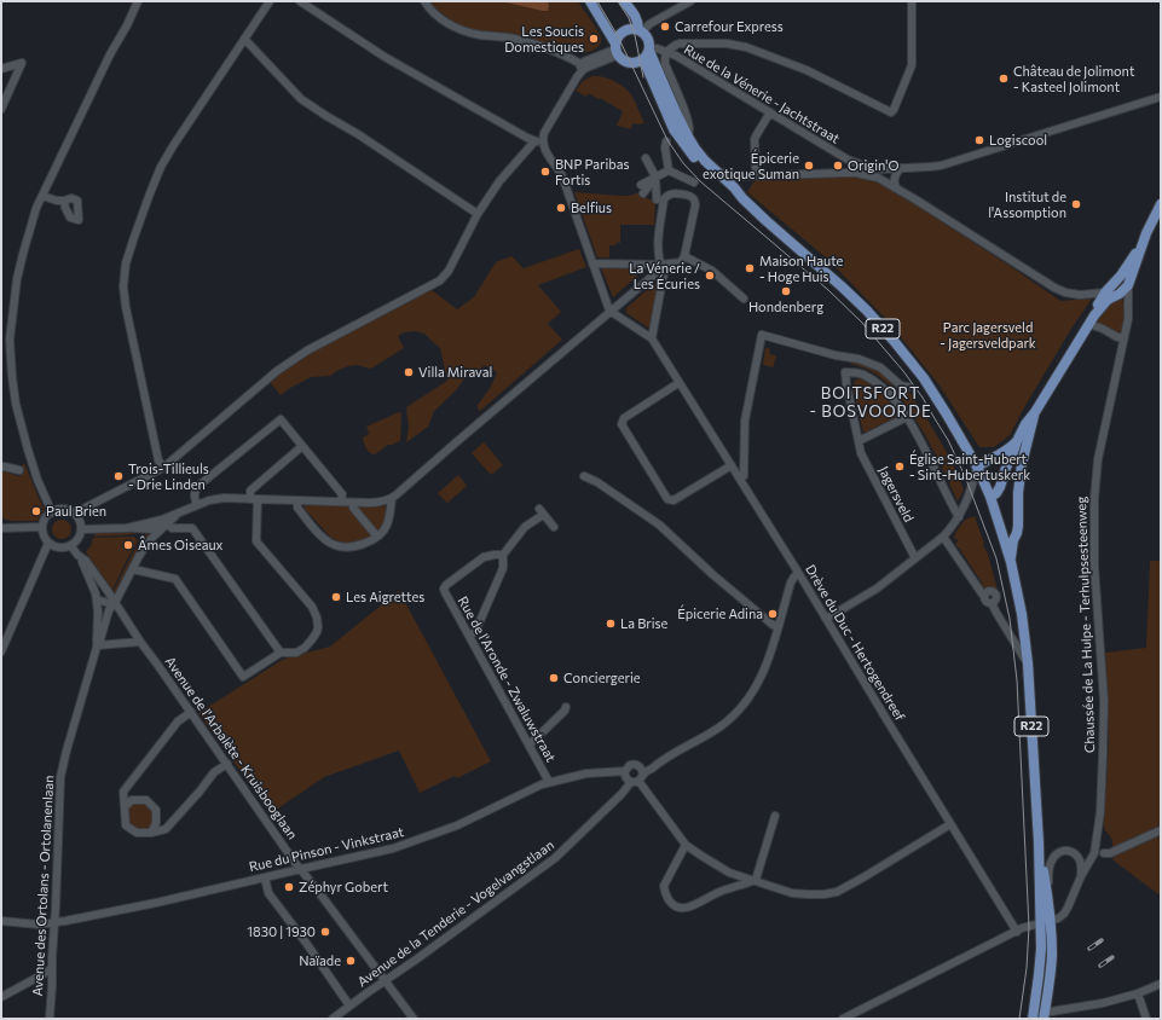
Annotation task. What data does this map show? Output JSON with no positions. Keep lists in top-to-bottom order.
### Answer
{
  "streets": {
    "main road": ["R22", "Chaussée de La Hulpe - Terhulpsesteenweg"],
    "street": [
      "Rue de la Vénerie - Jachtstraat",
      "Jagersveld",
      "Drève du Duc - Hertogendreef",
      "Rue de l'Aronde - Zwaluwstraat",
      "Avenue de l'Arbalète - Kruisbooglaan",
      "Rue du Pinson - Vinkstraat",
      "Avenue des Ortolans - Ortolanenlaan",
      "Avenue de la Tenderie - Vogelvangstlaan"
    ]
  },
  "crossings": [
    ["Rue de la Vénerie - Jachtstraat", "R22"],
    ["R22", "Chaussée de La Hulpe - Terhulpsesteenweg"],
    ["Rue de l'Aronde - Zwaluwstraat", "Rue du Pinson - Vinkstraat"],
    ["Avenue de l'Arbalète - Kruisbooglaan", "Rue du Pinson - Vinkstraat"],
    ["Avenue de l'Arbalète - Kruisbooglaan", "Avenue des Ortolans - Ortolanenlaan"],
    ["Avenue de l'Arbalète - Kruisbooglaan", "Avenue de la Tenderie - Vogelvangstlaan"],
    ["Rue du Pinson - Vinkstraat", "Avenue des Ortolans - Ortolanenlaan"],
    ["Rue du Pinson - Vinkstraat", "Avenue de la Tenderie - Vogelvangstlaan"]
  ],
  "districts": ["BOITSFORT - BOSVOORDE"],
  "parks": ["Parc Jagersveld - Jagersveldpark"],
  "places": [
    "Carrefour Express",
    "Les Soucis Domestiques",
    "Château de Jolimont - Kasteel Jolimont",
    "Logiscool",
    "Épicerie exotique Suman",
    "Origin'O",
    "BNP Paribas Fortis",
    "Institut de l'Assomption",
    "Belfius",
    "Maison Haute - Hoge Huis",
    "La Vénerie / Les Écuries",
    "Hondenberg",
    "Villa Miraval",
    "Église Saint-Hubert - Sint-Hubertuskerk",
    "Trois-Tillieuls - Drie Linden",
    "Paul Brien",
    "Âmes Oiseaux",
    "Les Aigrettes",
    "Épicerie Adina",
    "La Brise",
    "Conciergerie",
    "Zéphyr Gobert",
    "1830 | 1930",
    "Naïade"
  ]
}
